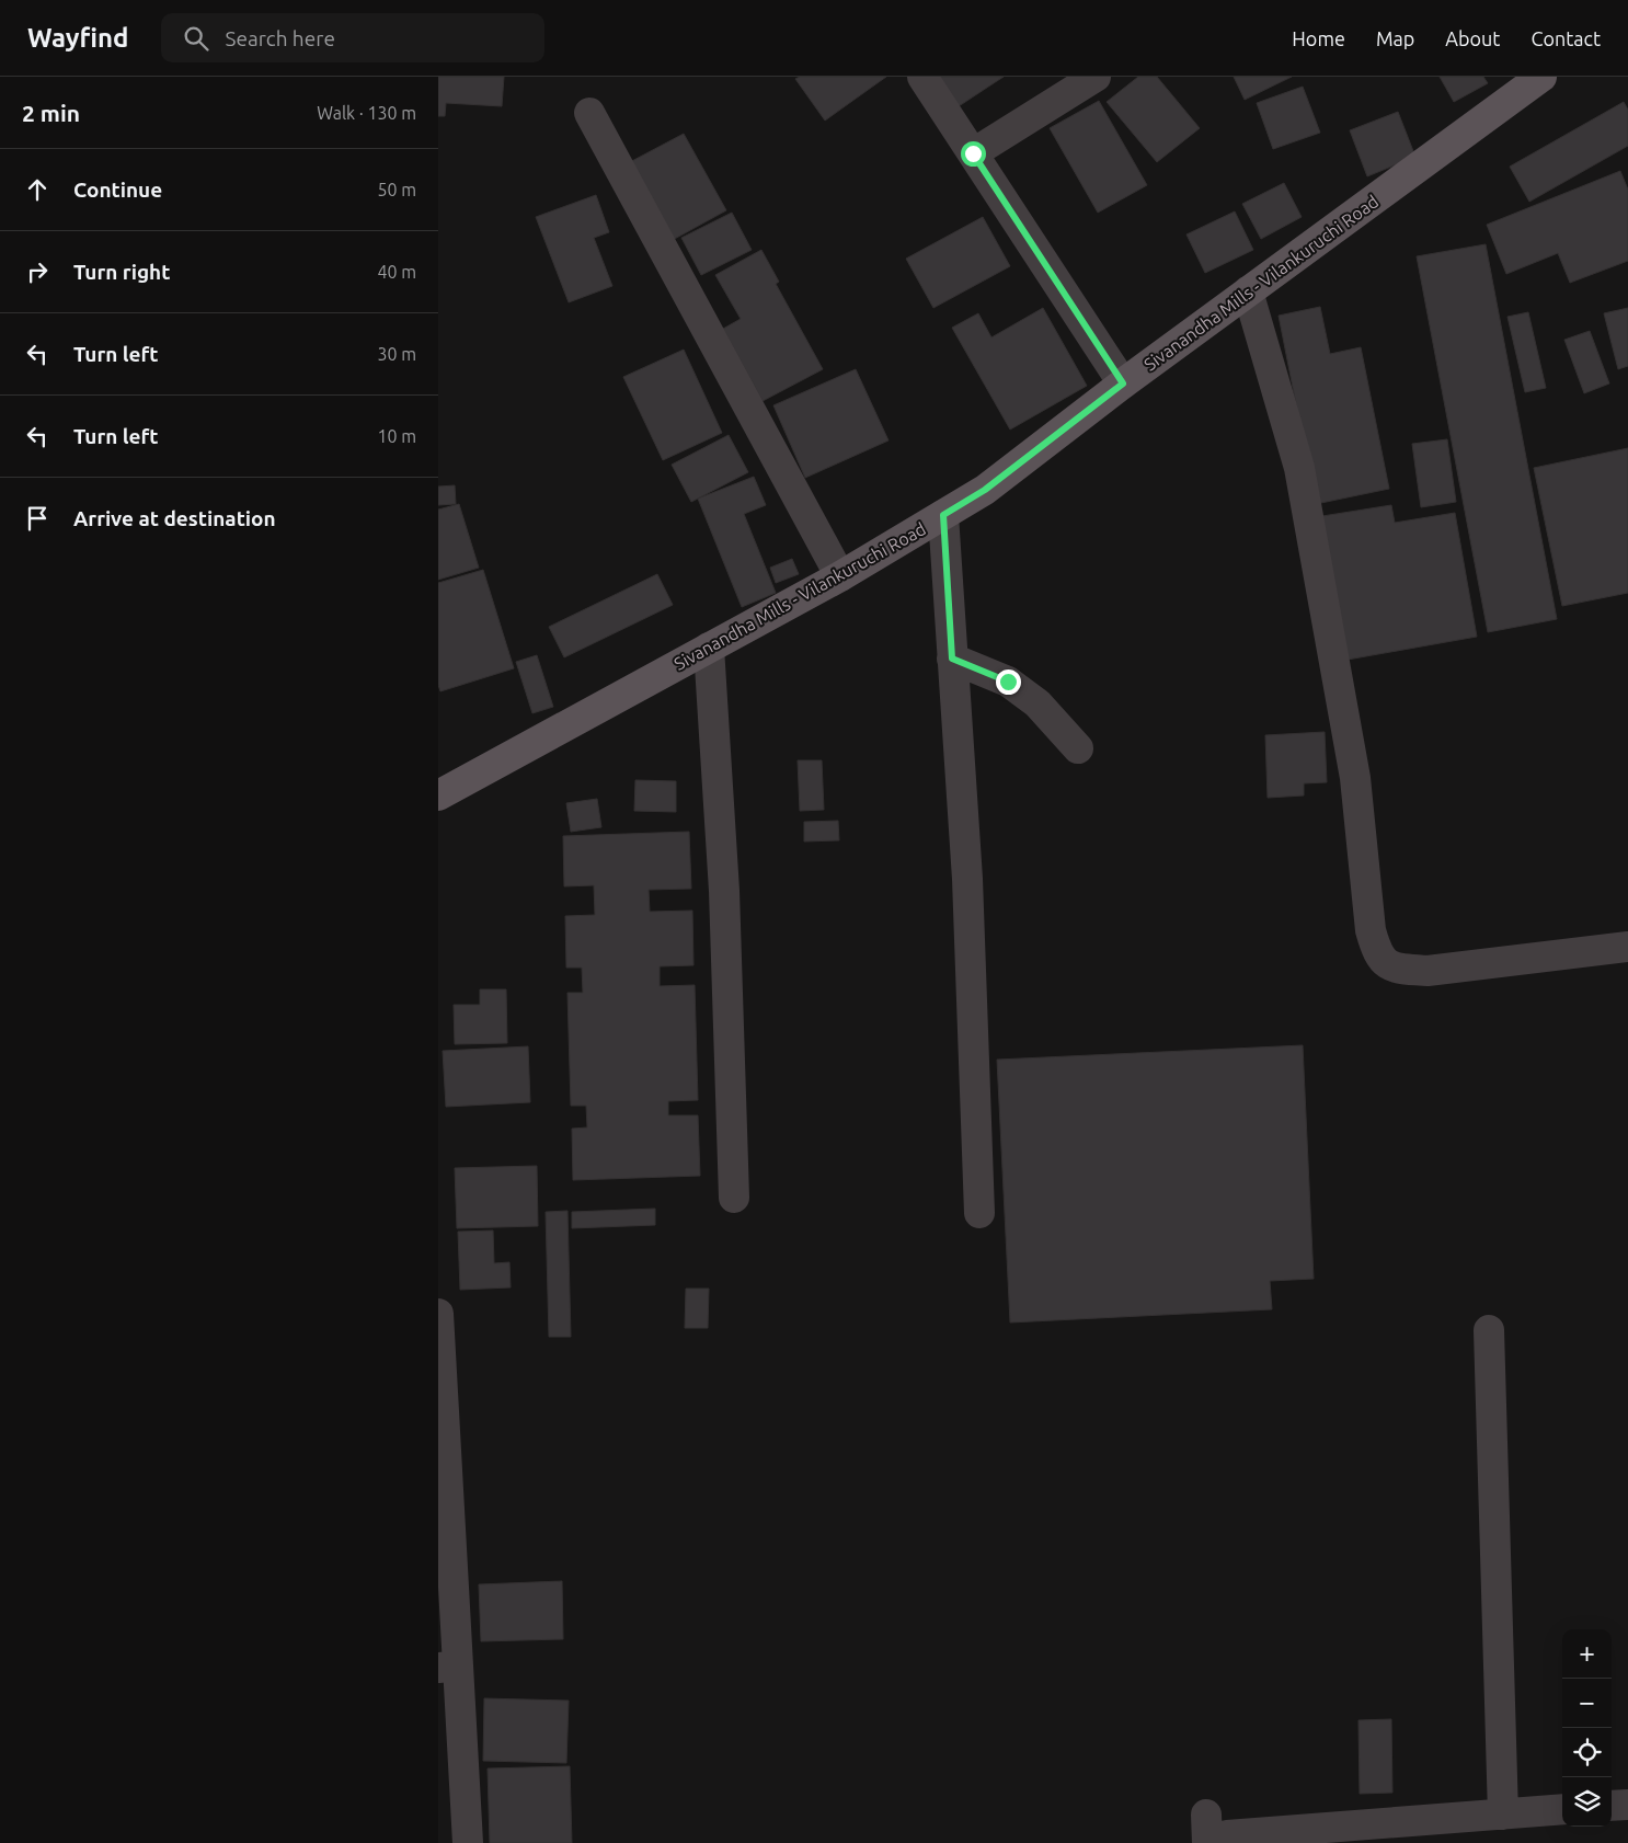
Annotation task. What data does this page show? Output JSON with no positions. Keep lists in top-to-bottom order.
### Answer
{
  "streets": {
    "main road": ["Sivanandha Mills - Vilankuruchi Road"]
  },
  "page": {
    "header": "Wayfind",
    "search": "Search here",
    "nav": [
      "Home",
      "Map",
      "About",
      "Contact"
    ],
    "heading": ["2 min", "Walk · 130 m"],
    "list": [
      ["Continue", "50 m"],
      ["Turn right", "40 m"],
      ["Turn left", "30 m"],
      ["Turn left", "10 m"],
      "Arrive at destination"
    ],
    "map_buttons": ["+", "−"]
  }
}
